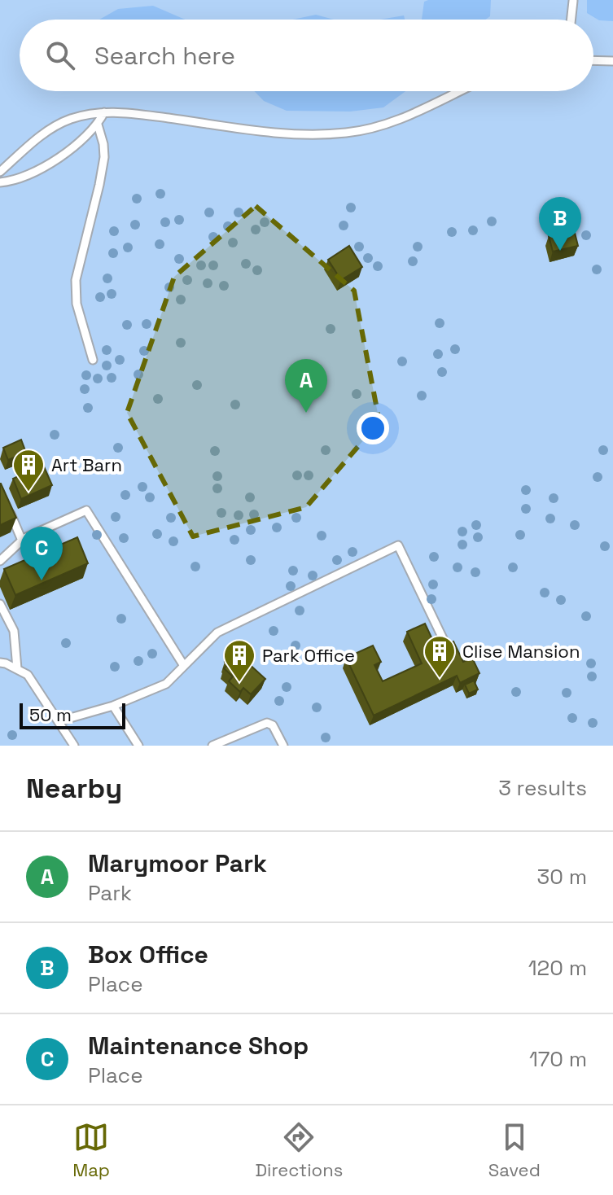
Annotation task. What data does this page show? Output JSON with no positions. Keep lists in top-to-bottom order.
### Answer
{
  "places": {
    "building": ["Art Barn", "Clise Mansion", "Park Office"]
  },
  "scale_bar": "50 m",
  "page": {
    "search": "Search here",
    "pins": ["B", "A", "C"],
    "scale": "50 m",
    "heading": ["Nearby", "3 results"],
    "list": [
      {
        "mark": "A",
        "name": "Marymoor Park",
        "note": "Park",
        "value": "30 m"
      },
      {
        "mark": "B",
        "name": "Box Office",
        "note": "Place",
        "value": "120 m"
      },
      {
        "mark": "C",
        "name": "Maintenance Shop",
        "note": "Place",
        "value": "170 m"
      }
    ],
    "nav": ["Map", "Directions", "Saved"]
  }
}
